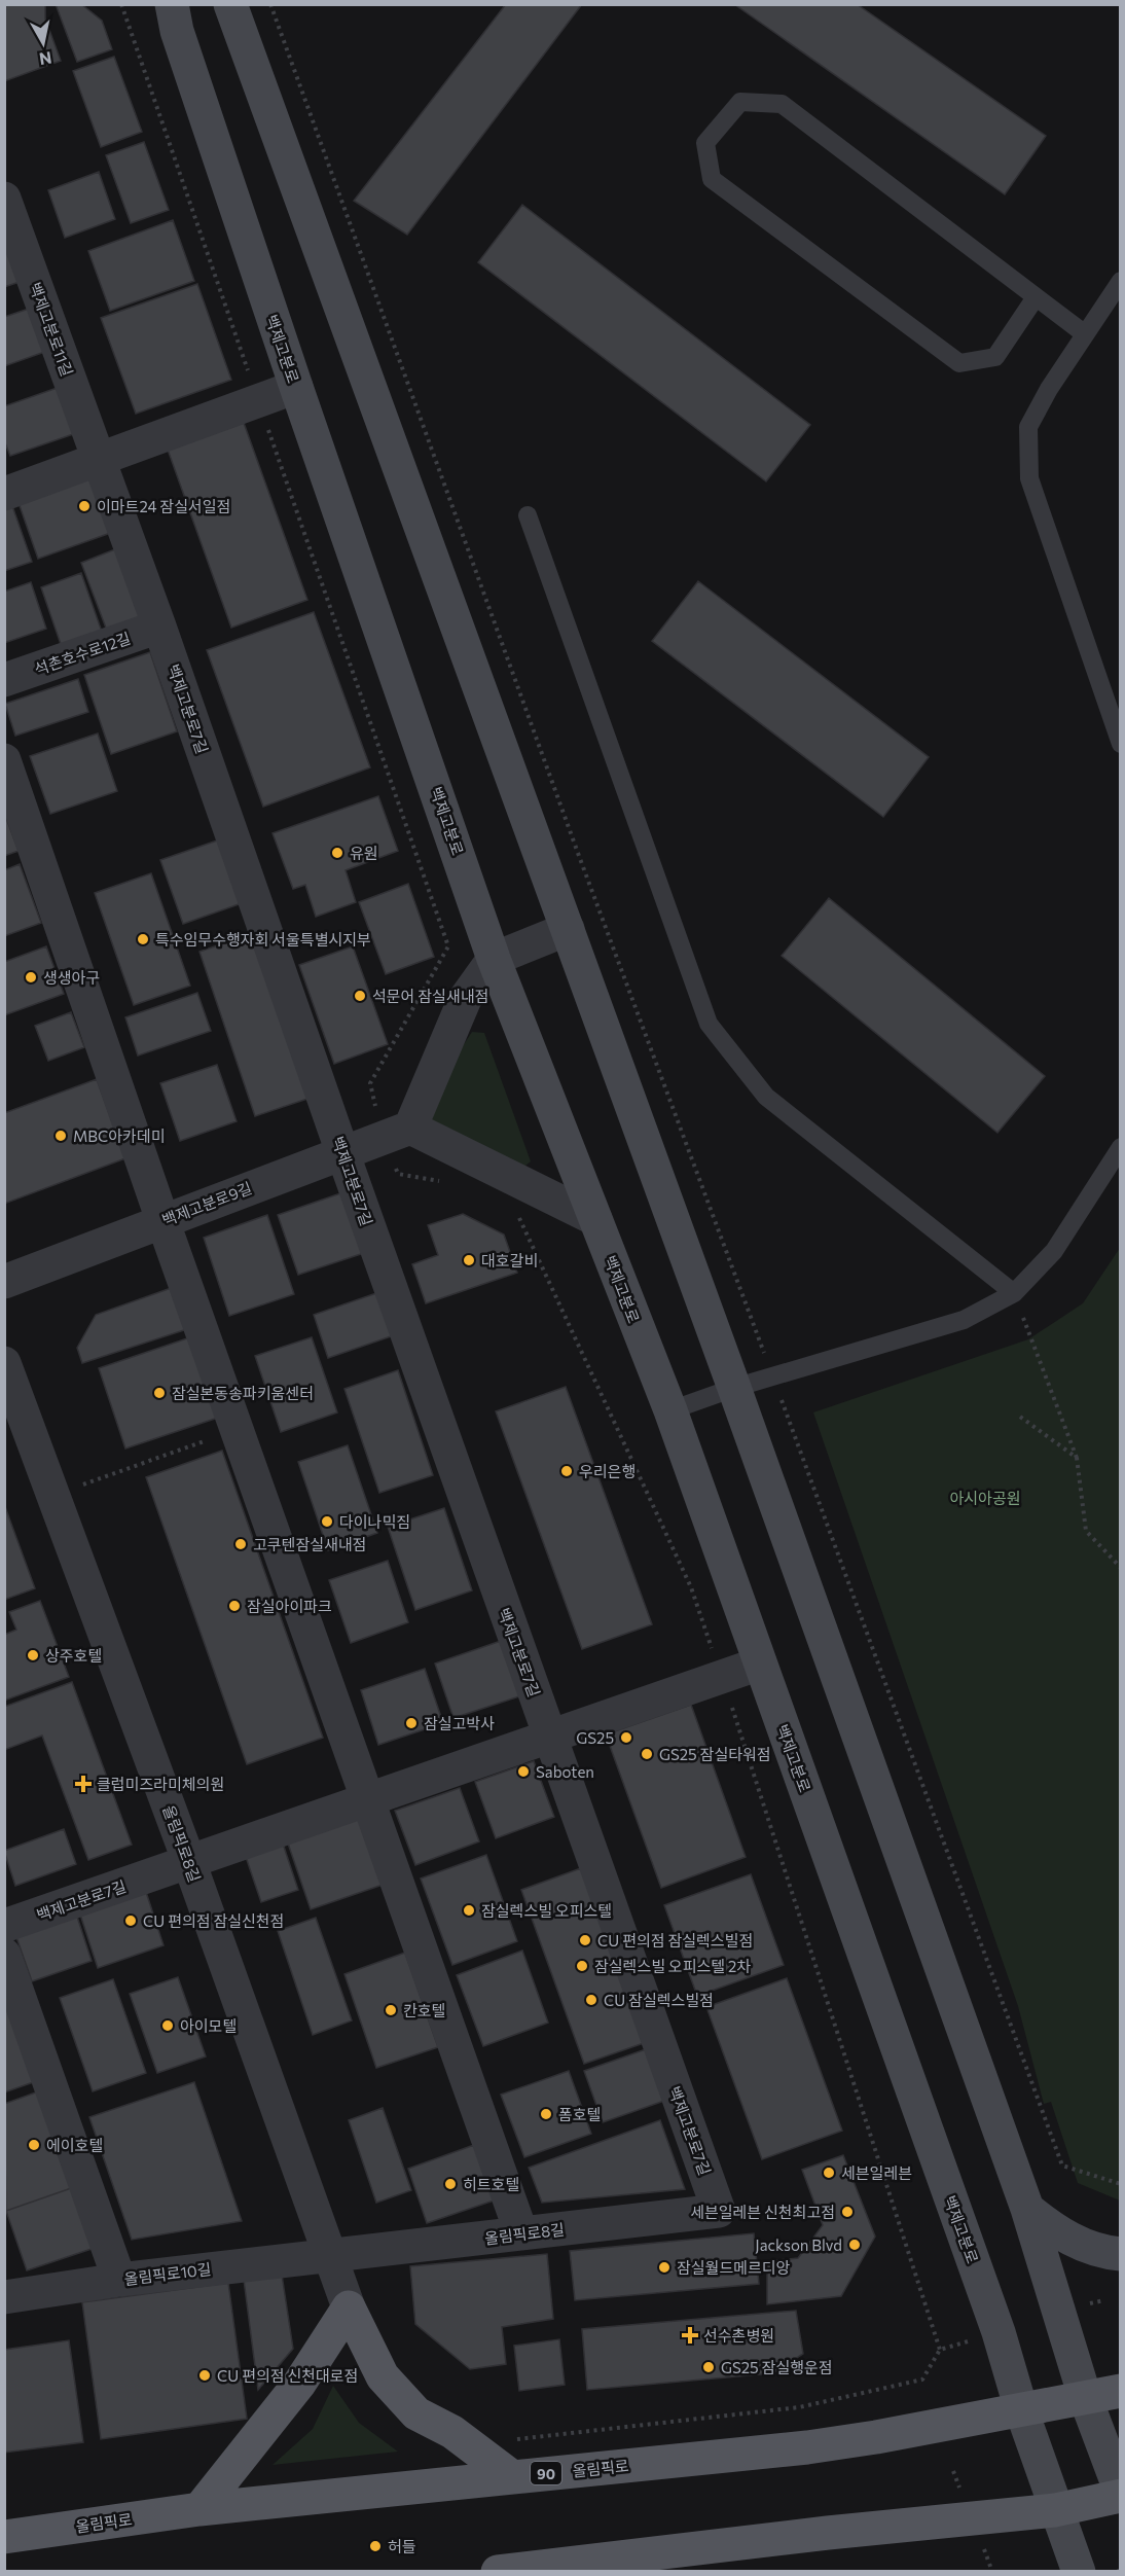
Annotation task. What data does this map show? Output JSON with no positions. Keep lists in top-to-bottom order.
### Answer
{
  "streets": {
    "main road": ["백제고분로", "올림픽로", "90"],
    "street": [
      "백제고분로11길",
      "석촌호수로12길",
      "백제고분로7길",
      "백제고분로9길",
      "올림픽로8길",
      "올림픽로10길"
    ]
  },
  "crossings": [
    ["백제고분로11길", "석촌호수로12길"],
    ["백제고분로11길", "백제고분로7길"],
    ["백제고분로", "백제고분로7길"],
    ["백제고분로", "올림픽로"],
    ["석촌호수로12길", "백제고분로7길"],
    ["백제고분로7길", "백제고분로9길"],
    ["백제고분로7길", "올림픽로8길"],
    ["올림픽로8길", "올림픽로10길"]
  ],
  "parks": ["아시아공원"],
  "places": {
    "other": [
      "이마트24 잠실서일점",
      "유원",
      "특수임무수행자회 서울특별시지부",
      "생생아구",
      "석문어 잠실새내점",
      "MBC아카데미",
      "대호갈비",
      "잠실본동송파키움센터",
      "우리은행",
      "다이나믹짐",
      "고쿠텐잠실새내점",
      "잠실아이파크",
      "상주호텔",
      "잠실고박사",
      "GS25",
      "GS25 잠실타워점",
      "Saboten",
      "잠실렉스빌 오피스텔",
      "CU 편의점 잠실신천점",
      "CU 편의점 잠실렉스빌점",
      "잠실렉스빌 오피스텔 2차",
      "CU 잠실렉스빌점",
      "칸호텔",
      "아이모텔",
      "폼호텔",
      "에이호텔",
      "세븐일레븐",
      "히트호텔",
      "세븐일레븐 신천최고점",
      "Jackson Blvd",
      "잠실월드메르디앙",
      "GS25 잠실행운점",
      "CU 편의점 신천대로점",
      "허들"
    ],
    "health": ["클럽미즈라미체의원", "선수촌병원"]
  },
  "north": "bottom"
}
